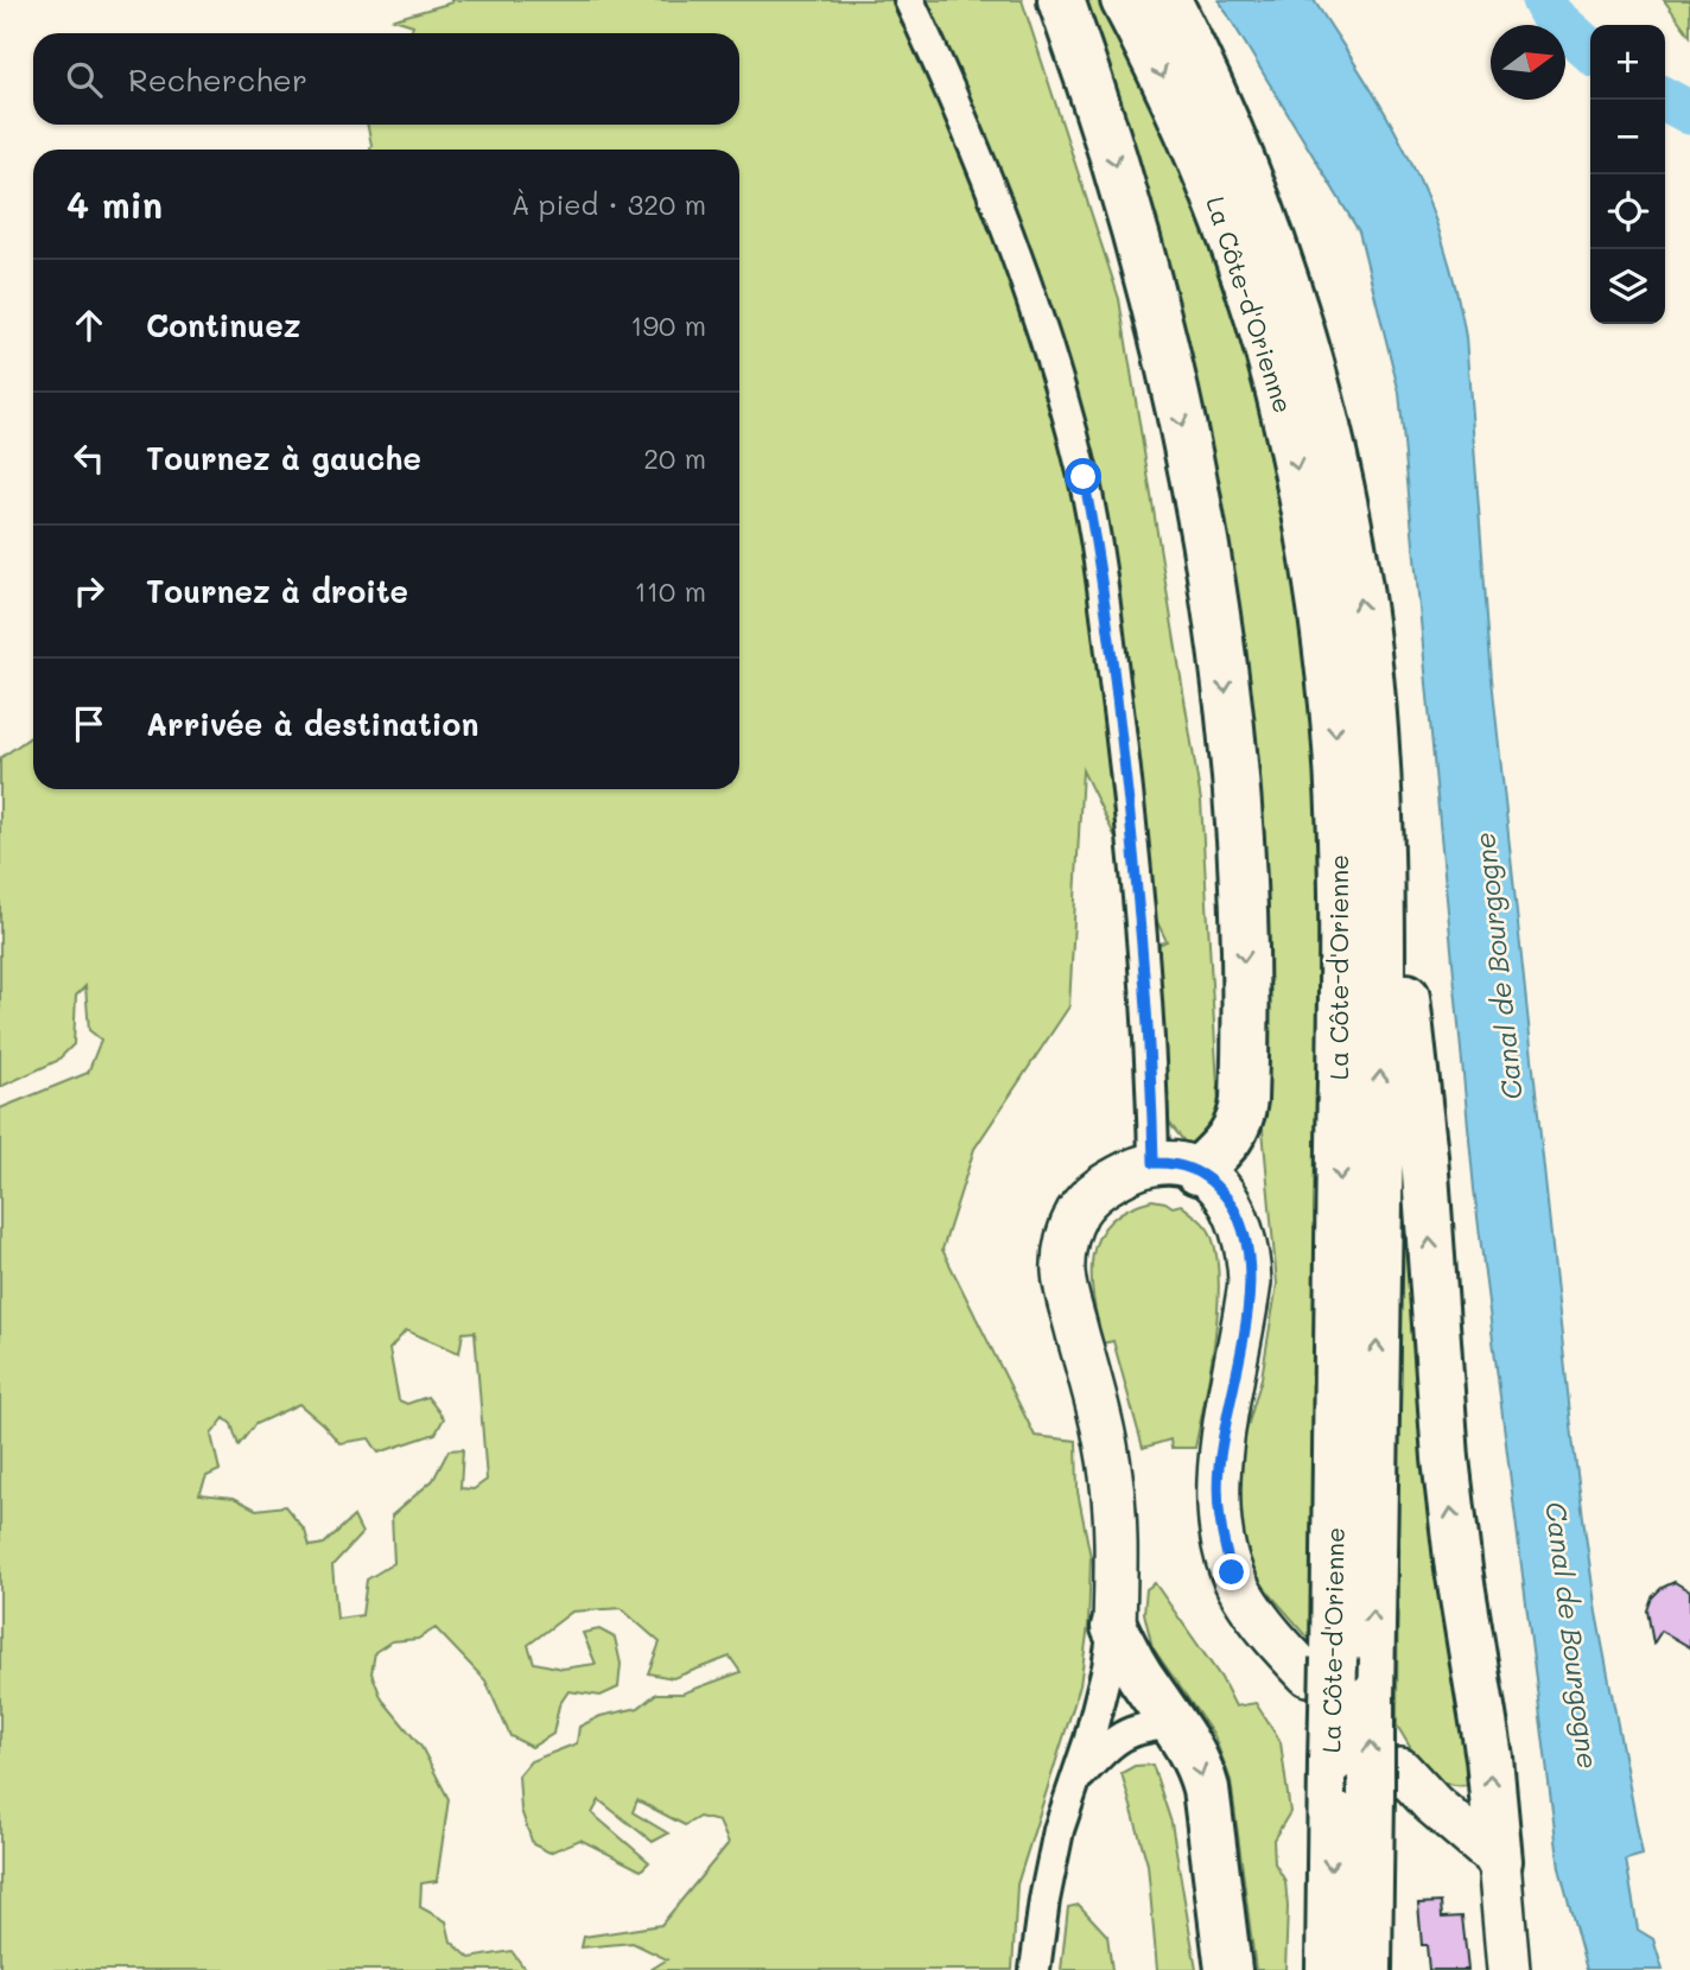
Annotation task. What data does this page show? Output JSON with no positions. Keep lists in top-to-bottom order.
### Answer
{
  "streets": {
    "highway": ["La Côte-d'Orienne"]
  },
  "water": ["Canal de Bourgogne"],
  "north": "right",
  "page": {
    "map_buttons": ["+", "−"],
    "search": "Rechercher",
    "heading": ["4 min", "À pied · 320 m"],
    "list": [
      ["Continuez", "190 m"],
      ["Tournez à gauche", "20 m"],
      ["Tournez à droite", "110 m"],
      "Arrivée à destination"
    ]
  }
}
